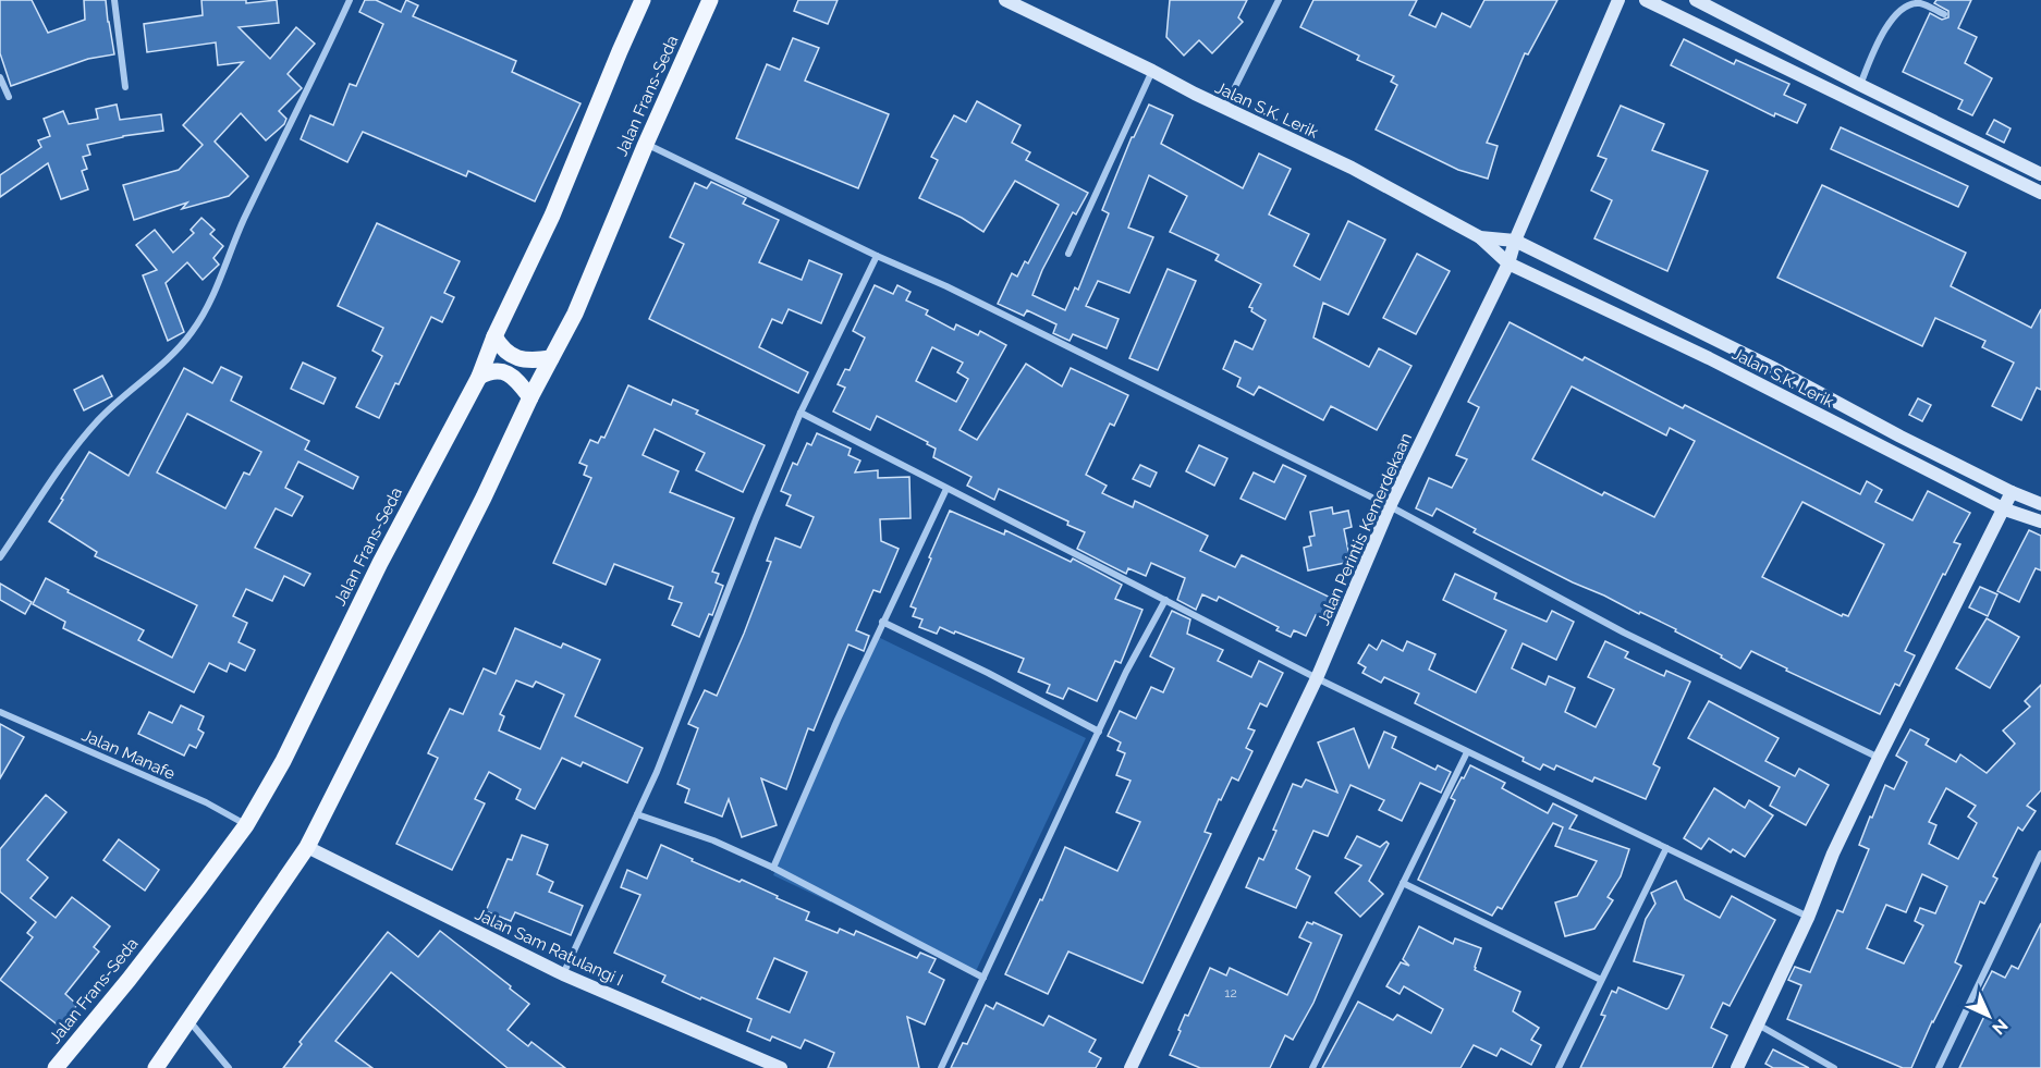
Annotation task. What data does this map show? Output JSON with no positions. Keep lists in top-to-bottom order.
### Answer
{
  "streets": {
    "main road": [
      "Jalan Frans-Seda",
      "Jalan S.K. Lerik",
      "Jalan Perintis Kemerdekaan",
      "Jalan Sam Ratulangi I"
    ],
    "street": ["Jalan Manafe"]
  },
  "crossings": [
    ["Jalan Frans-Seda", "Jalan Manafe"],
    ["Jalan Frans-Seda", "Jalan Sam Ratulangi I"],
    ["Jalan S.K. Lerik", "Jalan Perintis Kemerdekaan"]
  ],
  "house_numbers": ["12"],
  "north": "bottom right"
}
